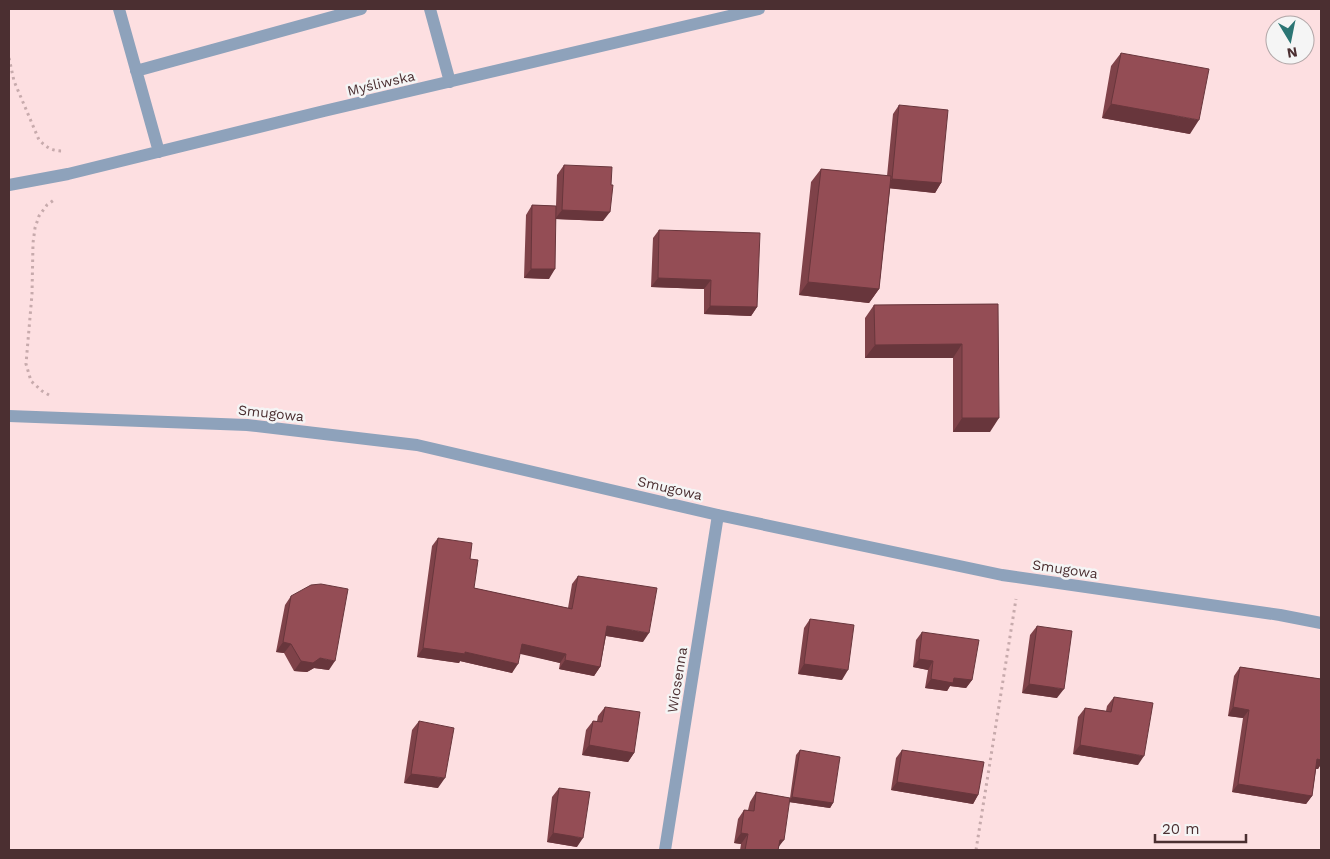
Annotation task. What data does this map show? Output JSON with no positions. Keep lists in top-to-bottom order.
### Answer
{
  "streets": {
    "street": ["Myśliwska", "Smugowa", "Wiosenna"]
  },
  "crossings": [
    ["Smugowa", "Wiosenna"]
  ],
  "scale_bar": "20 m",
  "north": "bottom"
}
